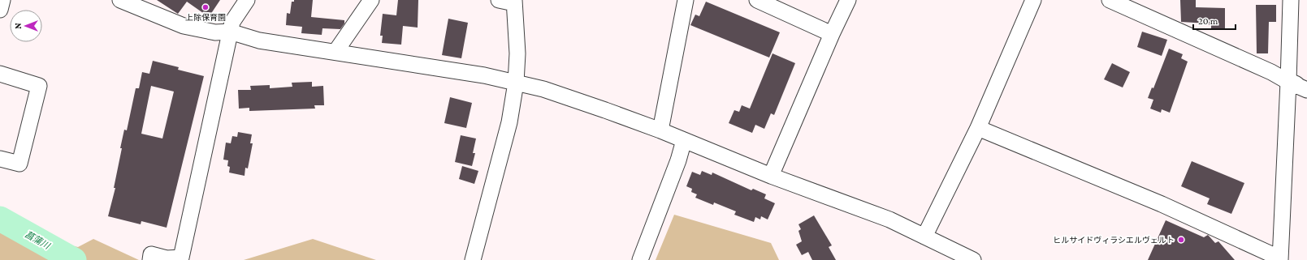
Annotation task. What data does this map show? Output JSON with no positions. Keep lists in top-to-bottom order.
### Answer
{
  "water": ["菖蒲川"],
  "places": ["上除保育園", "ヒルサイドヴィラシエルヴェルト"],
  "scale_bar": "20 m",
  "north": "left"
}
